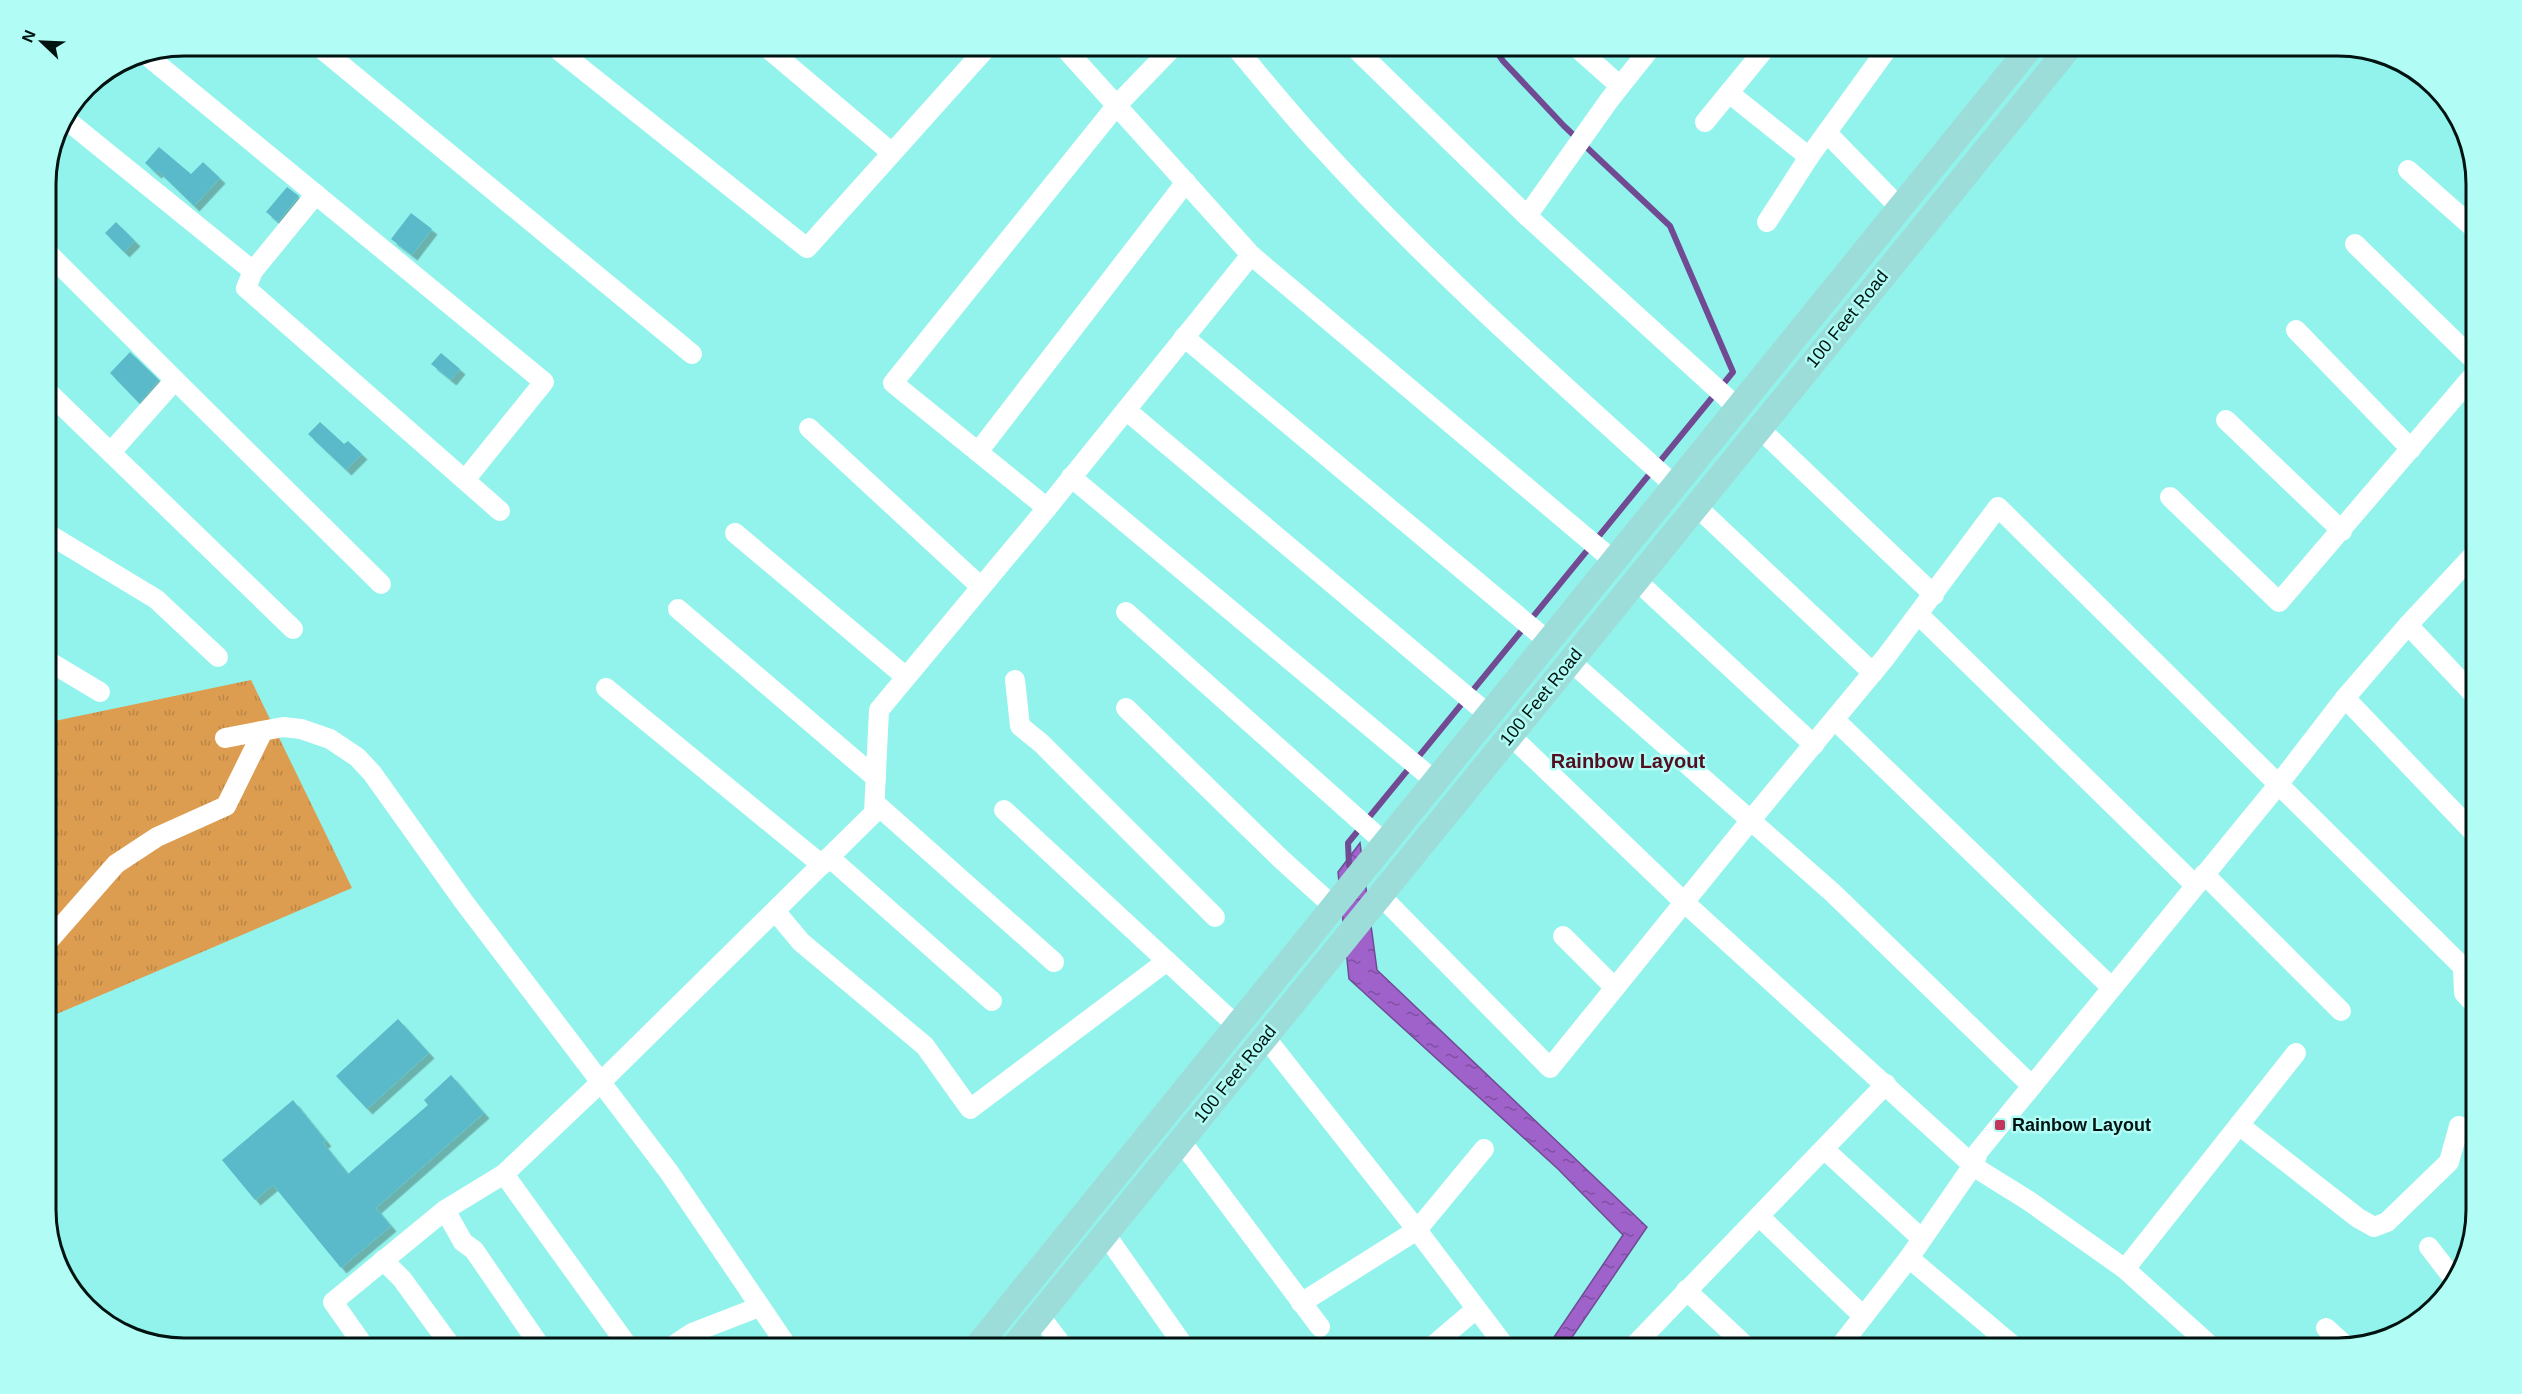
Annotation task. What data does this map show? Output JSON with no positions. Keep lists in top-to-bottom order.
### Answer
{
  "streets": {
    "main road": ["100 Feet Road"]
  },
  "districts": ["Rainbow Layout"],
  "places": {
    "transit": ["Rainbow Layout"]
  },
  "north": "top left"
}
